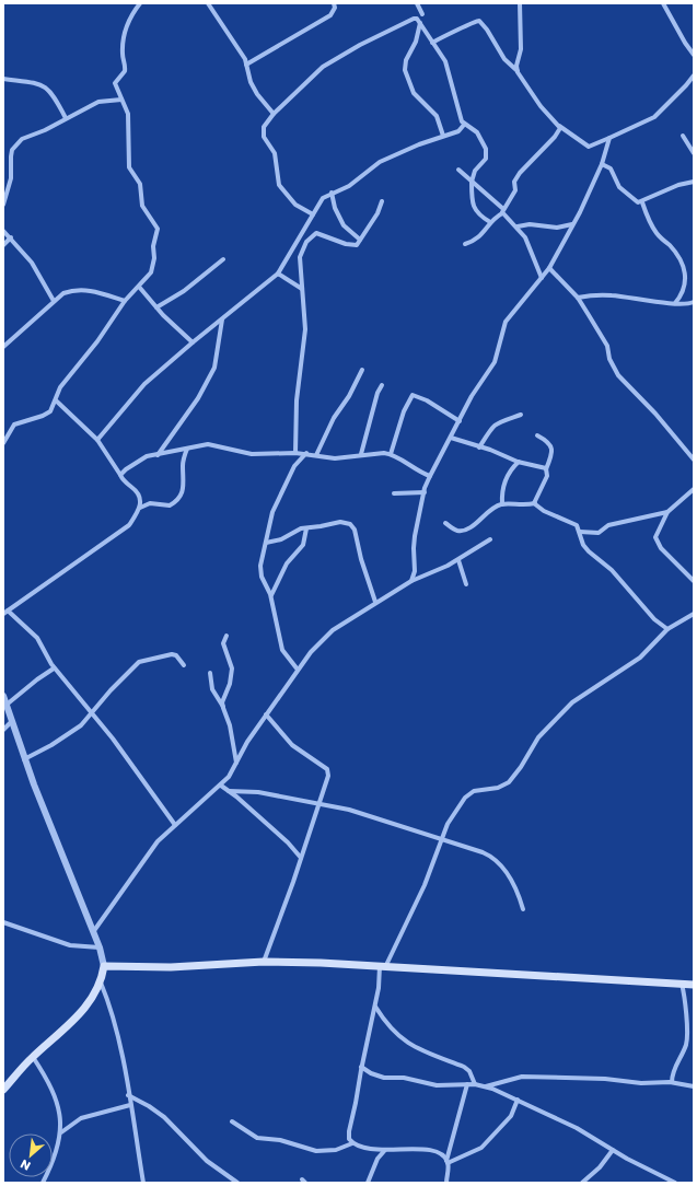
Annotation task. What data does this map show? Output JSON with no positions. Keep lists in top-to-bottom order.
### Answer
{
  "north": "bottom left"
}
